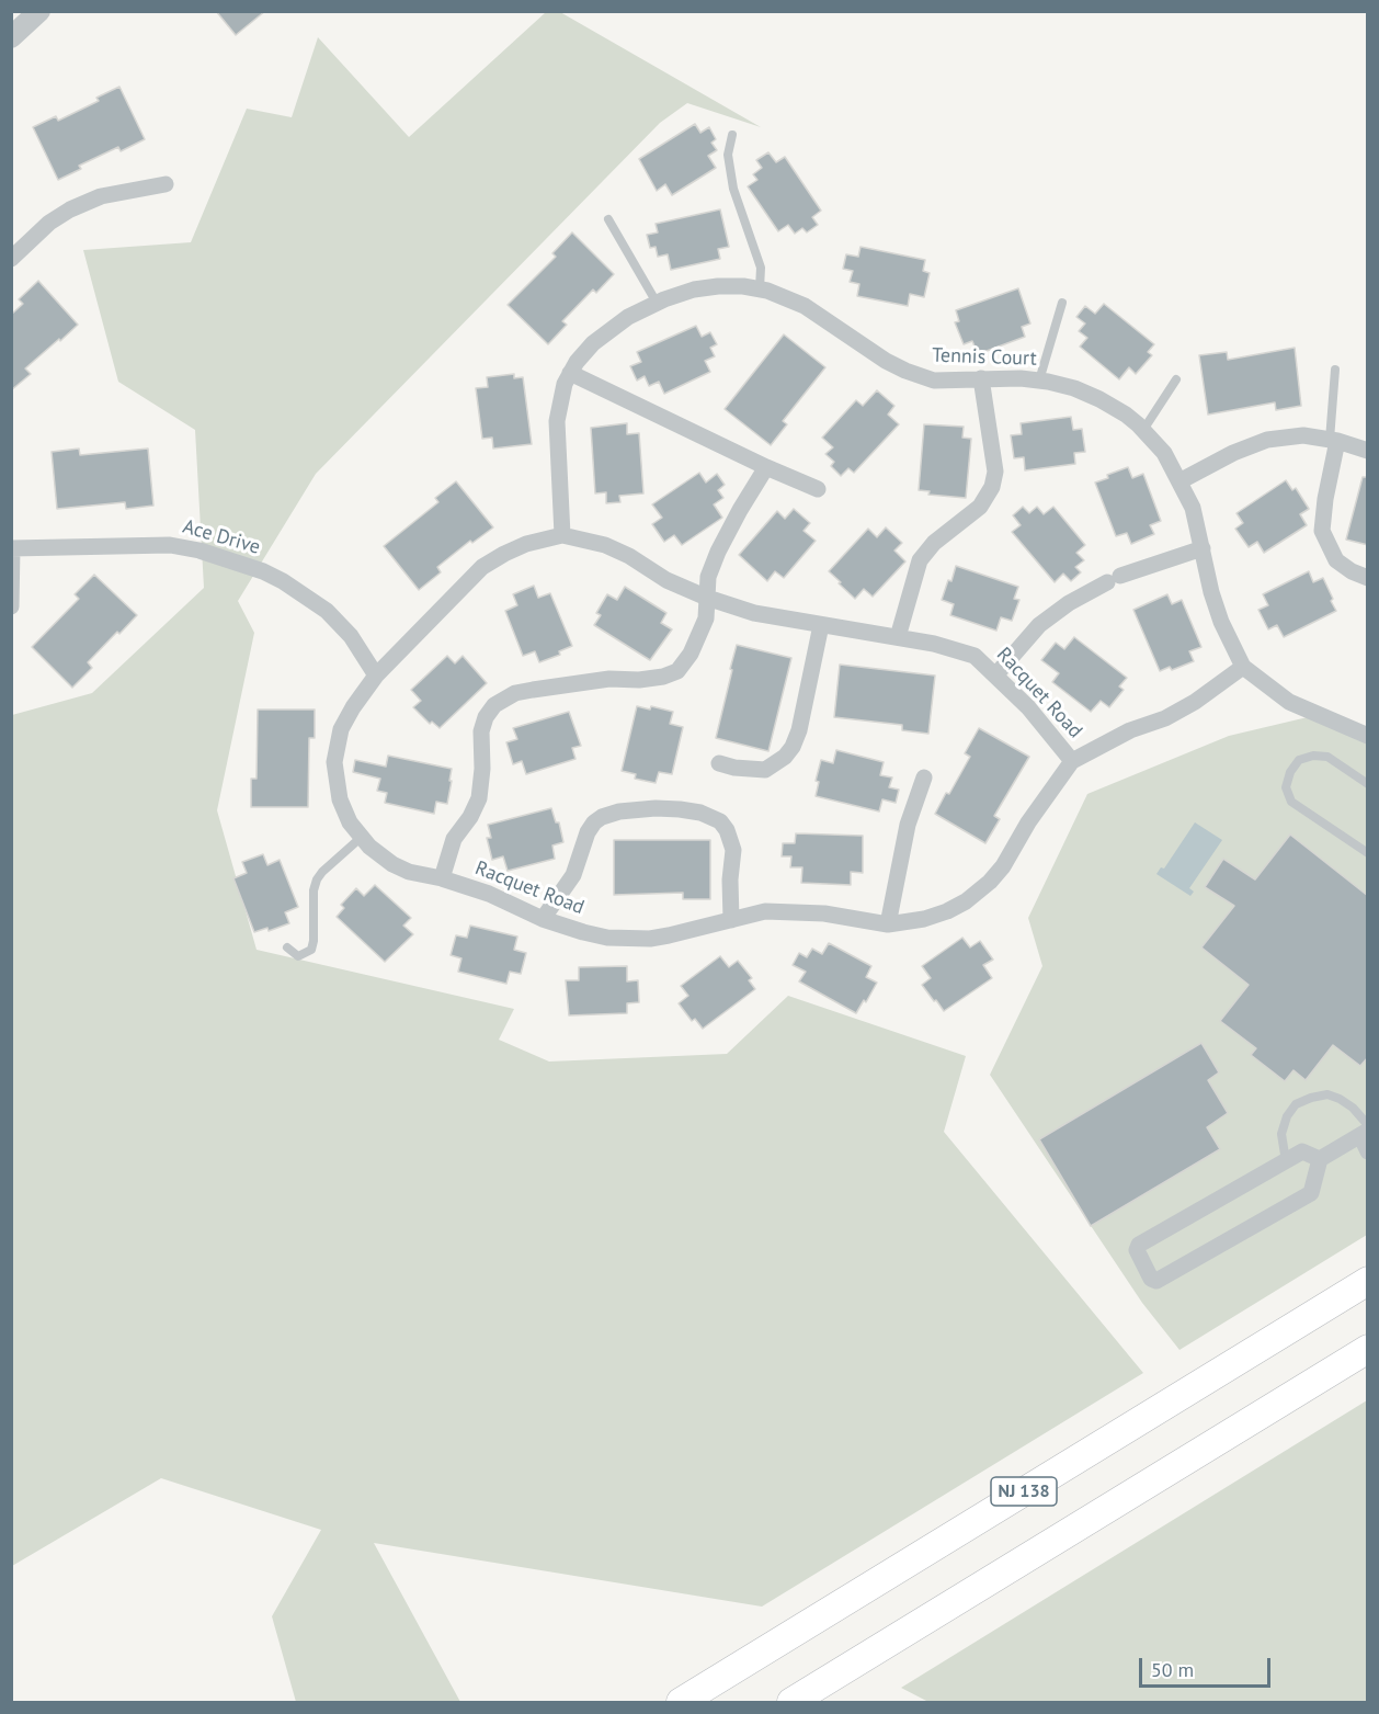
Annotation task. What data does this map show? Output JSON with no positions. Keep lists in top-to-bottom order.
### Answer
{
  "streets": {
    "highway": ["NJ 138"],
    "street": ["Tennis Court", "Ace Drive", "Racquet Road"]
  },
  "crossings": [
    ["Tennis Court", "Racquet Road"],
    ["Ace Drive", "Racquet Road"]
  ],
  "scale_bar": "50 m"
}
